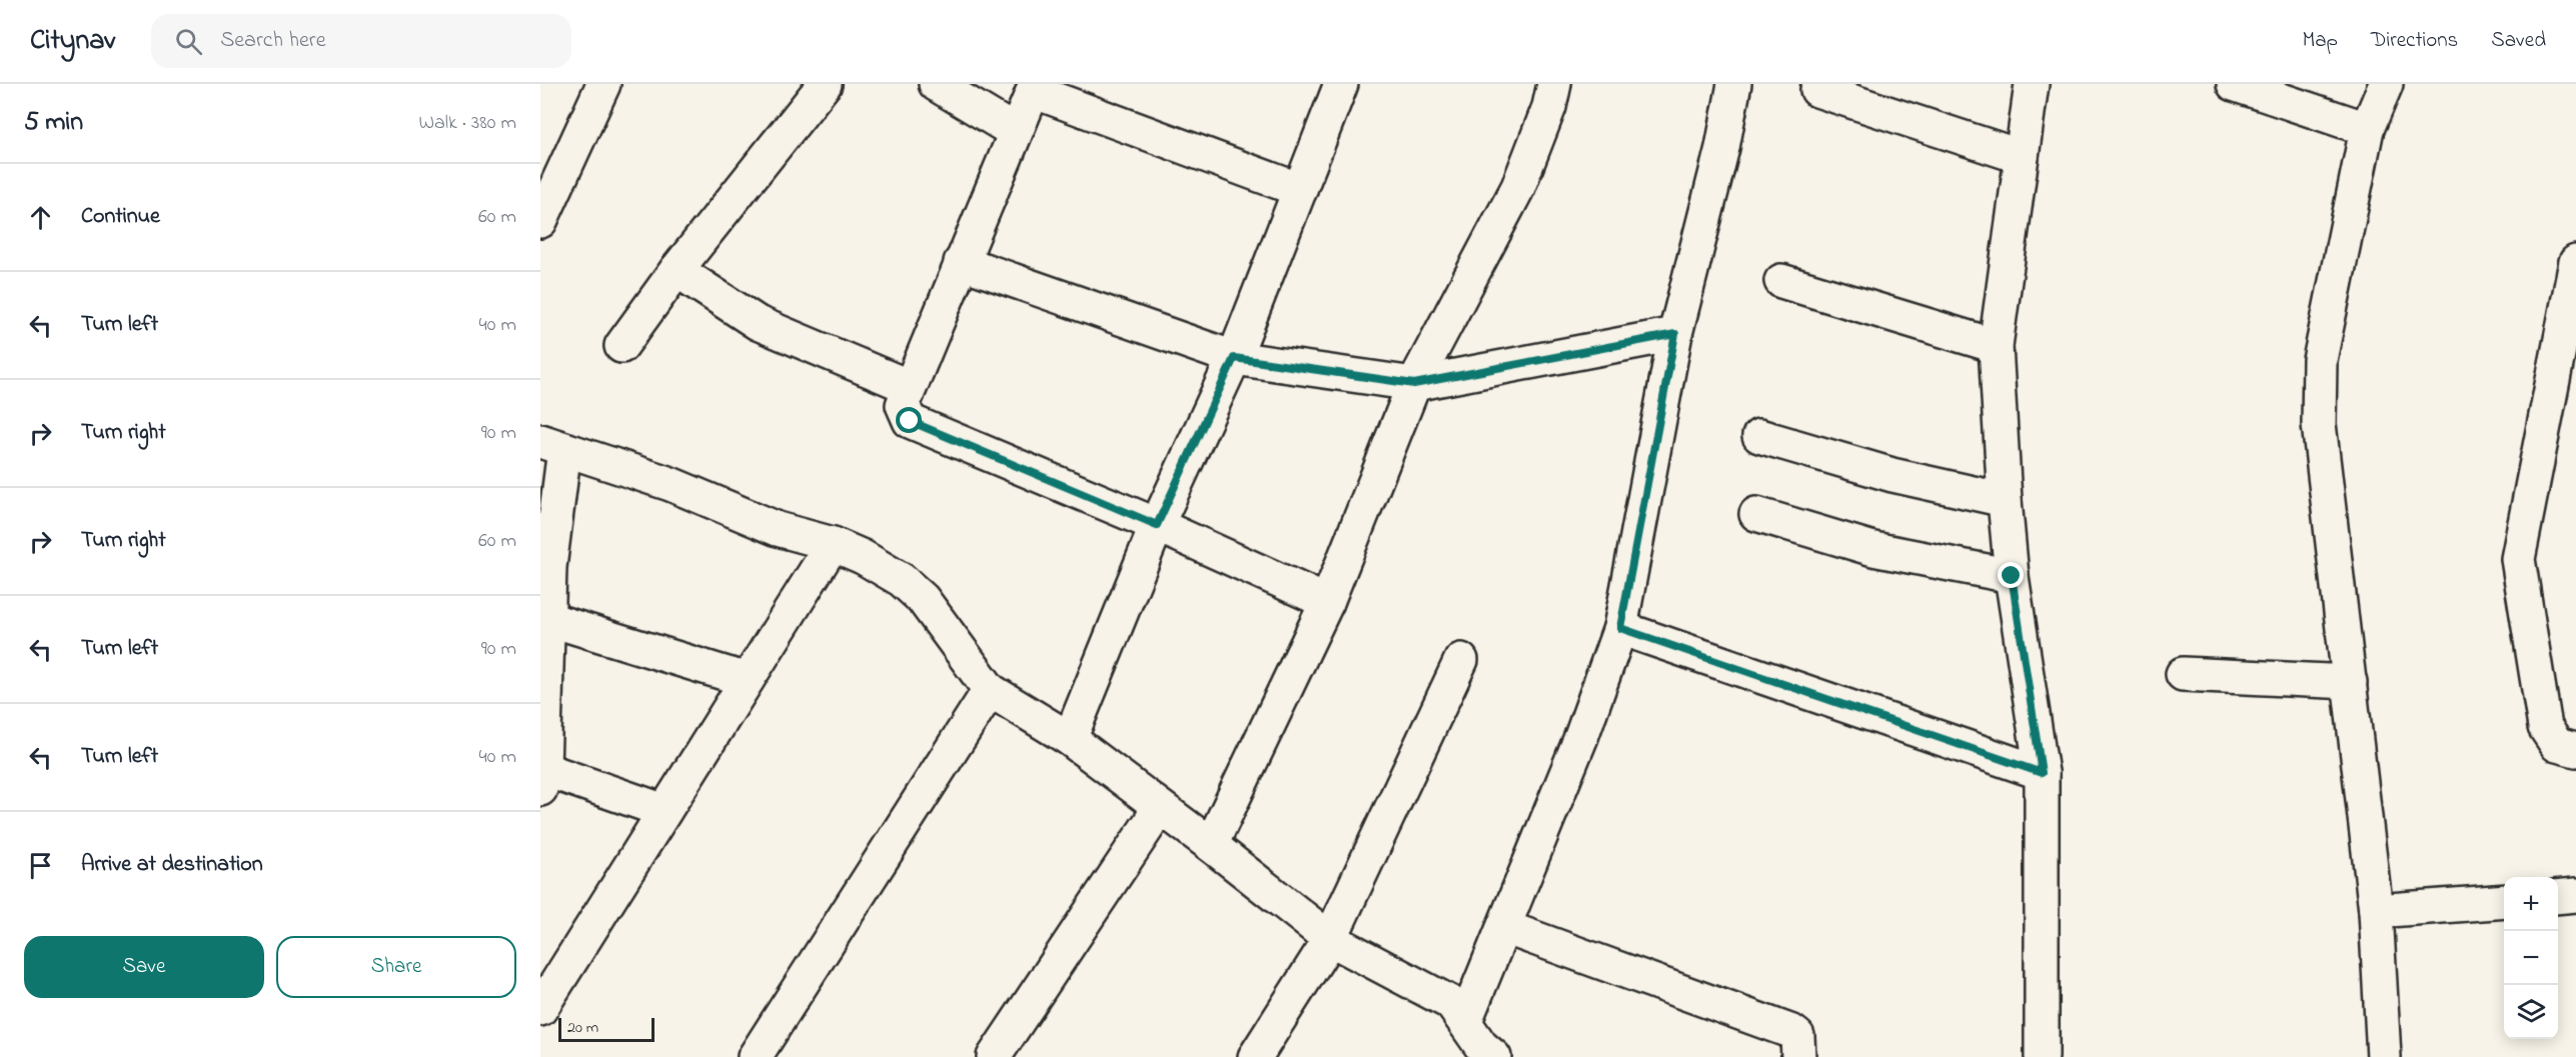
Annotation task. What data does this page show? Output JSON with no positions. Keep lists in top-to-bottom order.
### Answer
{
  "scale_bar": "20 m",
  "page": {
    "header": "Citynav",
    "search": "Search here",
    "nav": ["Map", "Directions", "Saved"],
    "heading": ["5 min", "Walk · 380 m"],
    "list": [
      ["Continue", "60 m"],
      ["Turn left", "40 m"],
      ["Turn right", "90 m"],
      ["Turn right", "60 m"],
      ["Turn left", "90 m"],
      ["Turn left", "40 m"],
      "Arrive at destination"
    ],
    "map_buttons": ["+", "−"],
    "buttons": ["Save", "Share"],
    "scale": "20 m"
  }
}
